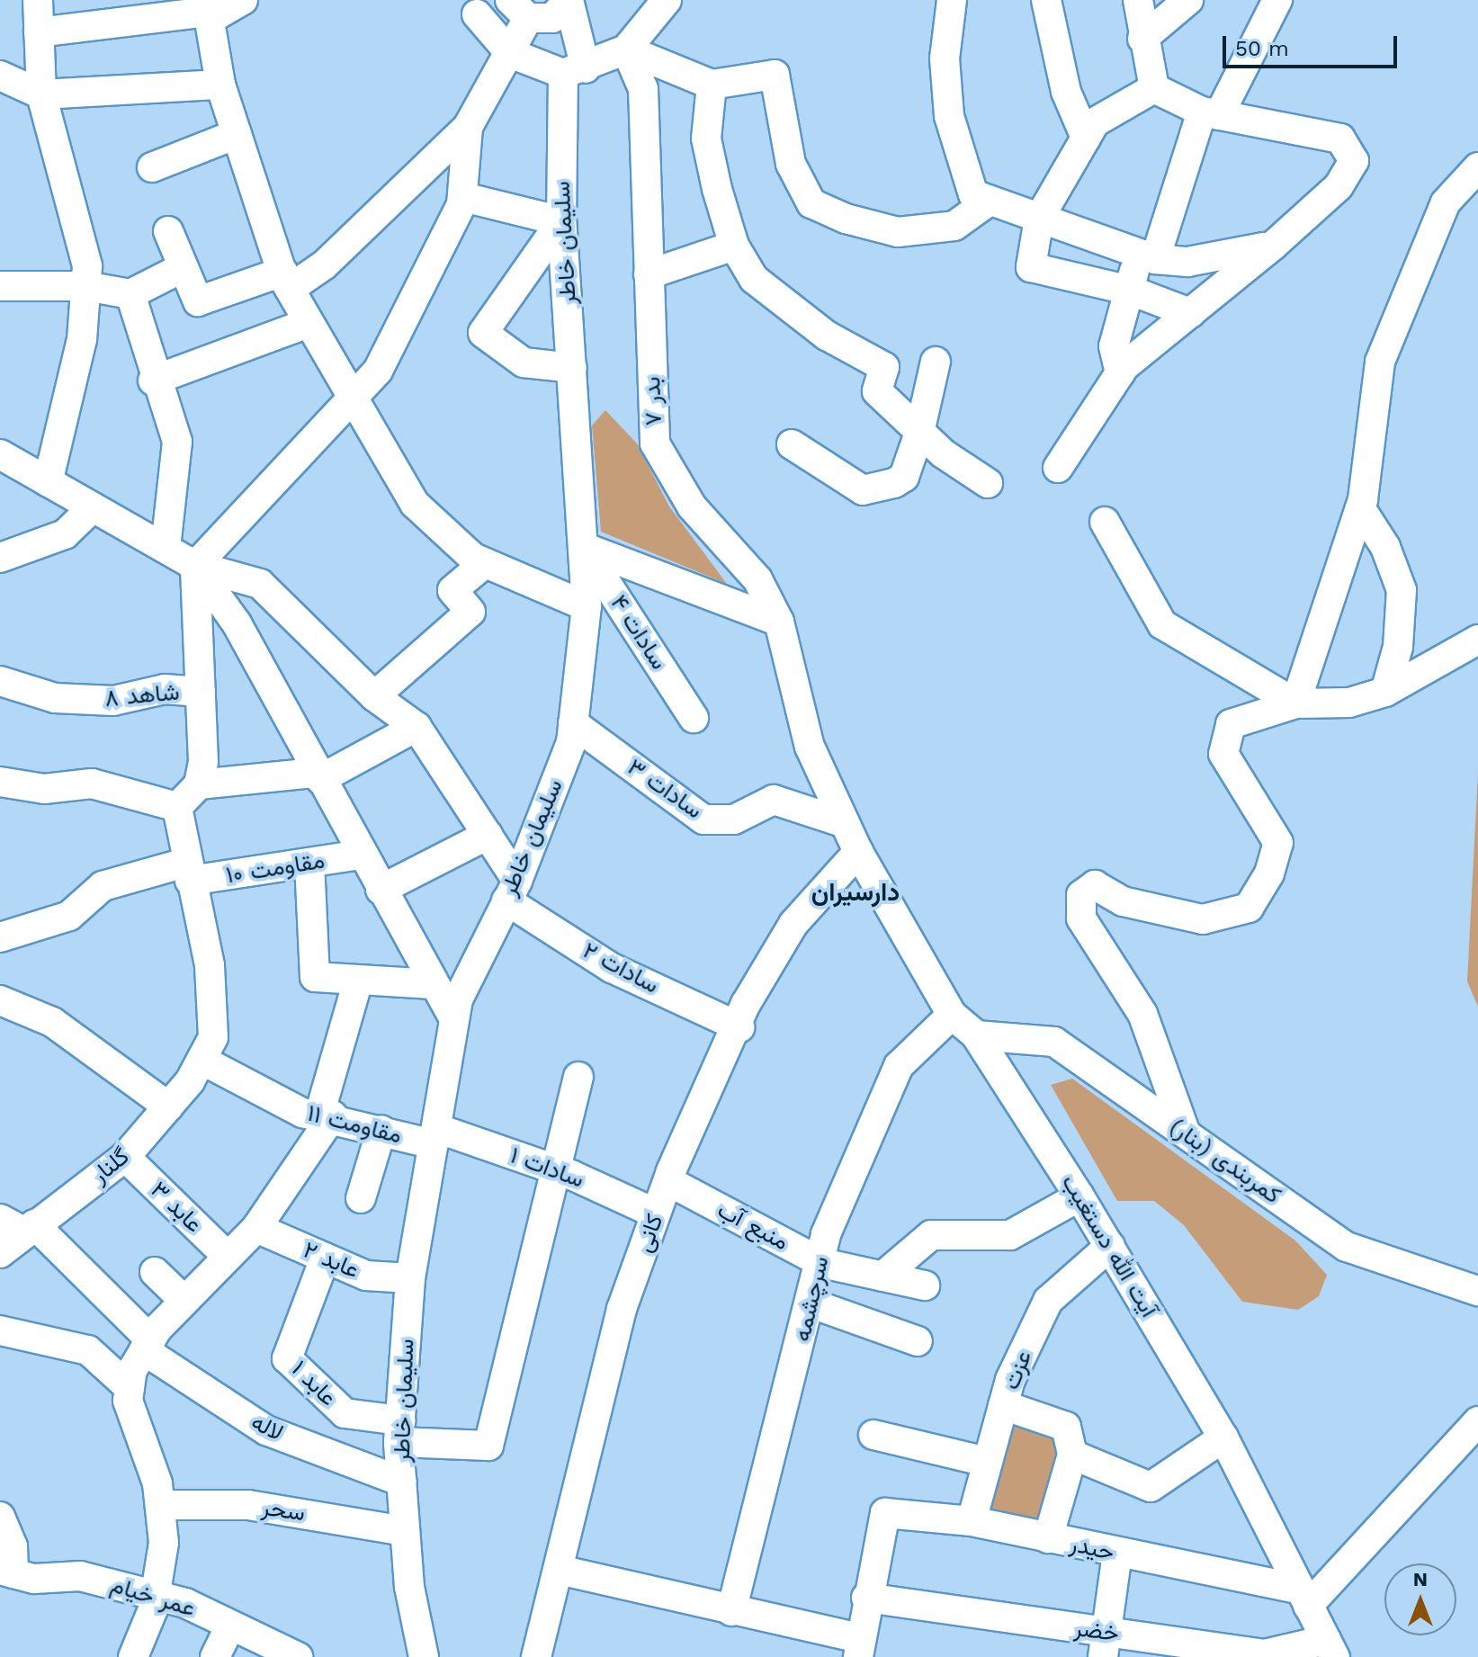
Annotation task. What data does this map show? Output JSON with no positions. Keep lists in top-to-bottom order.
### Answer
{
  "streets": {
    "street": [
      "سلیمان خاطر",
      "بدر ۷",
      "سادات ۴",
      "شاهد ۸",
      "سادات ۳",
      "مقاومت ۱۰",
      "سادات ۲",
      "مقاومت ۱۱",
      "کمربندی (بنار)",
      "گلنار",
      "سادات ۱",
      "عابد ۳",
      "منبع آب",
      "کانی",
      "آیت الله دستغیب",
      "عابد ۲",
      "سرچشمه",
      "عزت",
      "عابد ۱",
      "لاله",
      "سحر",
      "حیدر",
      "عمر خیام",
      "خضر"
    ]
  },
  "crossings": [
    ["سلیمان خاطر", "سادات ۴"],
    ["سلیمان خاطر", "سادات ۳"],
    ["سلیمان خاطر", "سادات ۲"],
    ["سلیمان خاطر", "مقاومت ۱۱"],
    ["سلیمان خاطر", "سادات ۱"],
    ["سلیمان خاطر", "عابد ۲"],
    ["سلیمان خاطر", "عابد ۱"],
    ["سلیمان خاطر", "لاله"],
    ["سلیمان خاطر", "سحر"],
    ["بدر ۷", "سادات ۳"],
    ["بدر ۷", "کانی"],
    ["بدر ۷", "آیت الله دستغیب"],
    ["مقاومت ۱۰", "گلنار"],
    ["سادات ۲", "کانی"],
    ["مقاومت ۱۱", "گلنار"],
    ["مقاومت ۱۱", "سادات ۱"],
    ["کمربندی (بنار)", "آیت الله دستغیب"],
    ["گلنار", "عابد ۳"],
    ["گلنار", "لاله"],
    ["سادات ۱", "کانی"],
    ["منبع آب", "کانی"],
    ["منبع آب", "سرچشمه"],
    ["کانی", "آیت الله دستغیب"],
    ["آیت الله دستغیب", "سرچشمه"],
    ["آیت الله دستغیب", "عزت"],
    ["آیت الله دستغیب", "حیدر"],
    ["آیت الله دستغیب", "خضر"],
    ["عابد ۲", "عابد ۱"],
    ["عزت", "حیدر"],
    ["حیدر", "خضر"]
  ],
  "districts": ["دارسیران"],
  "scale_bar": "50 m",
  "north": "top"
}
